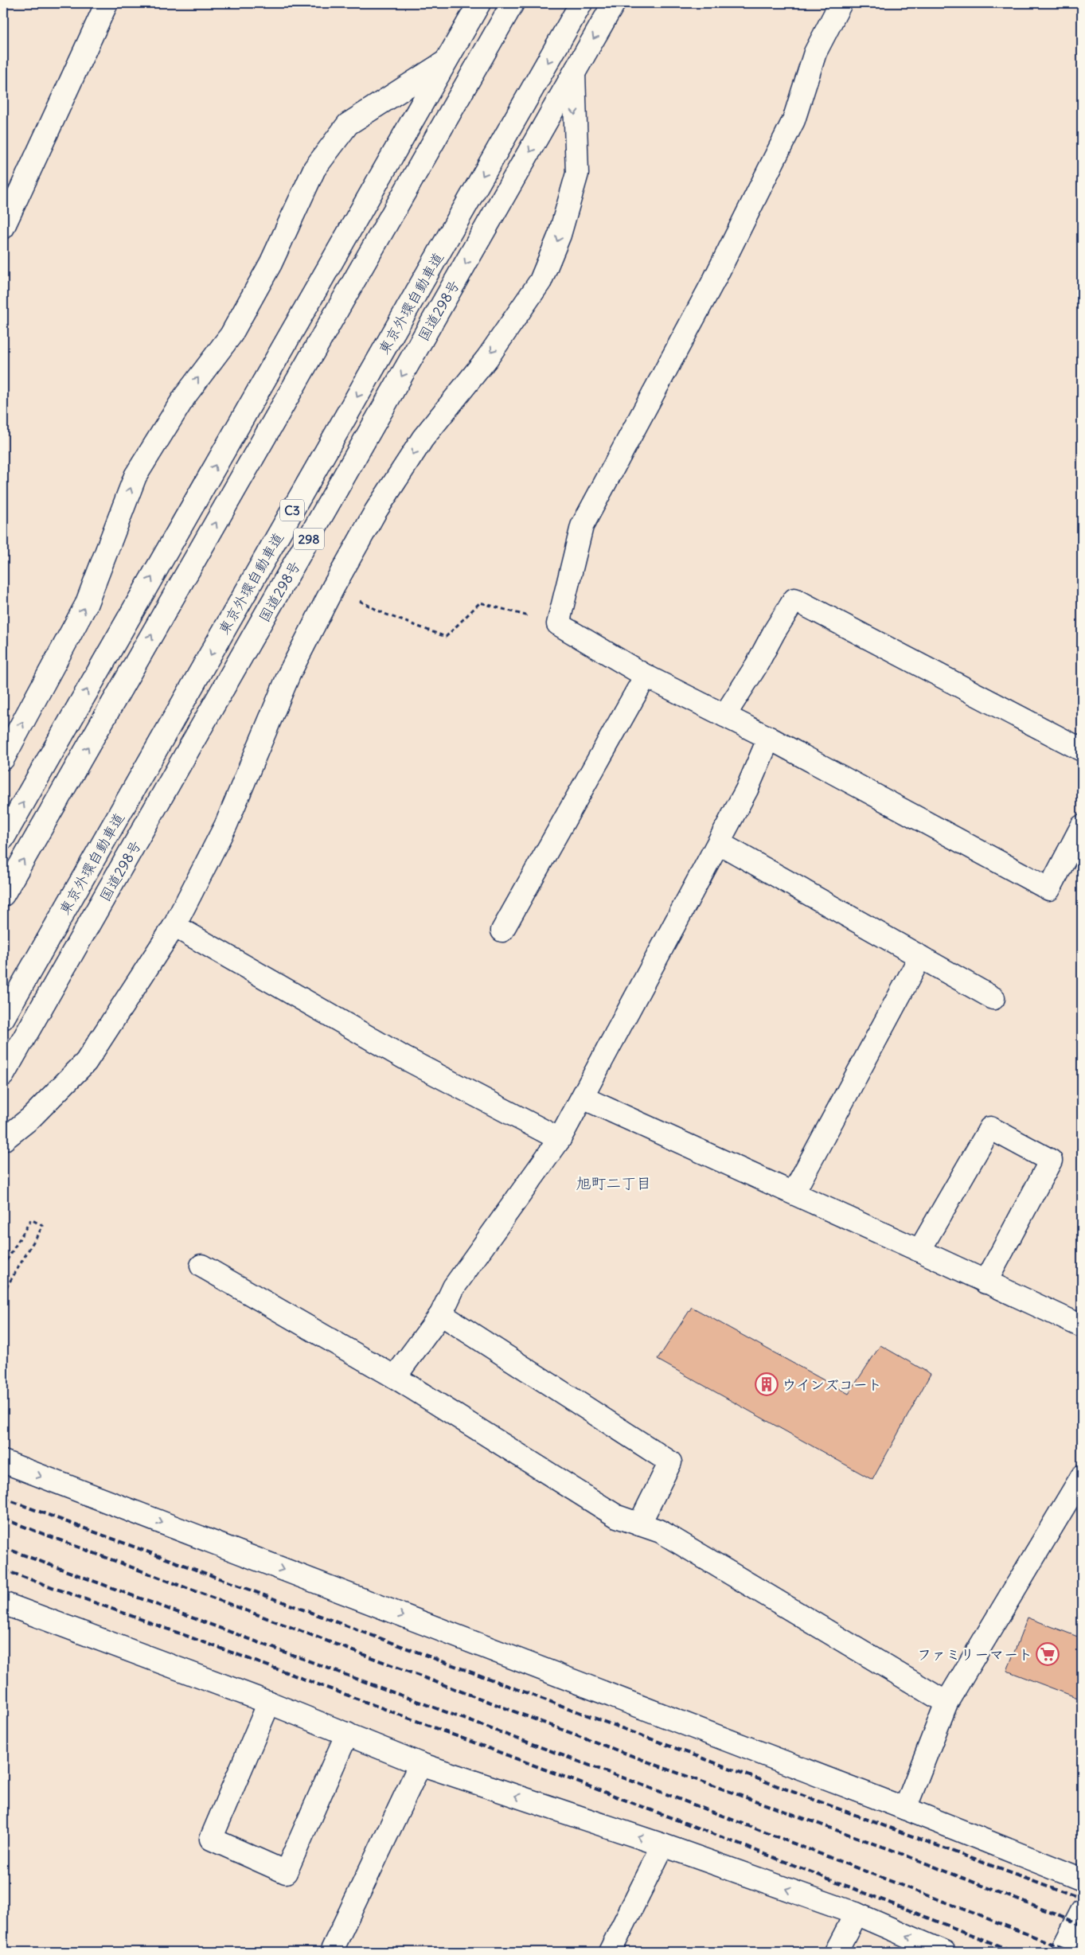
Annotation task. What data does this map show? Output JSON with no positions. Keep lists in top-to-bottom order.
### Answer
{
  "streets": {
    "main road": [
      "東京外環自動車道",
      "国道298号",
      "C3",
      "298"
    ]
  },
  "districts": ["旭町二丁目"],
  "places": {
    "building": ["ウインズコート"],
    "supermarket": ["ファミリーマート"]
  }
}
